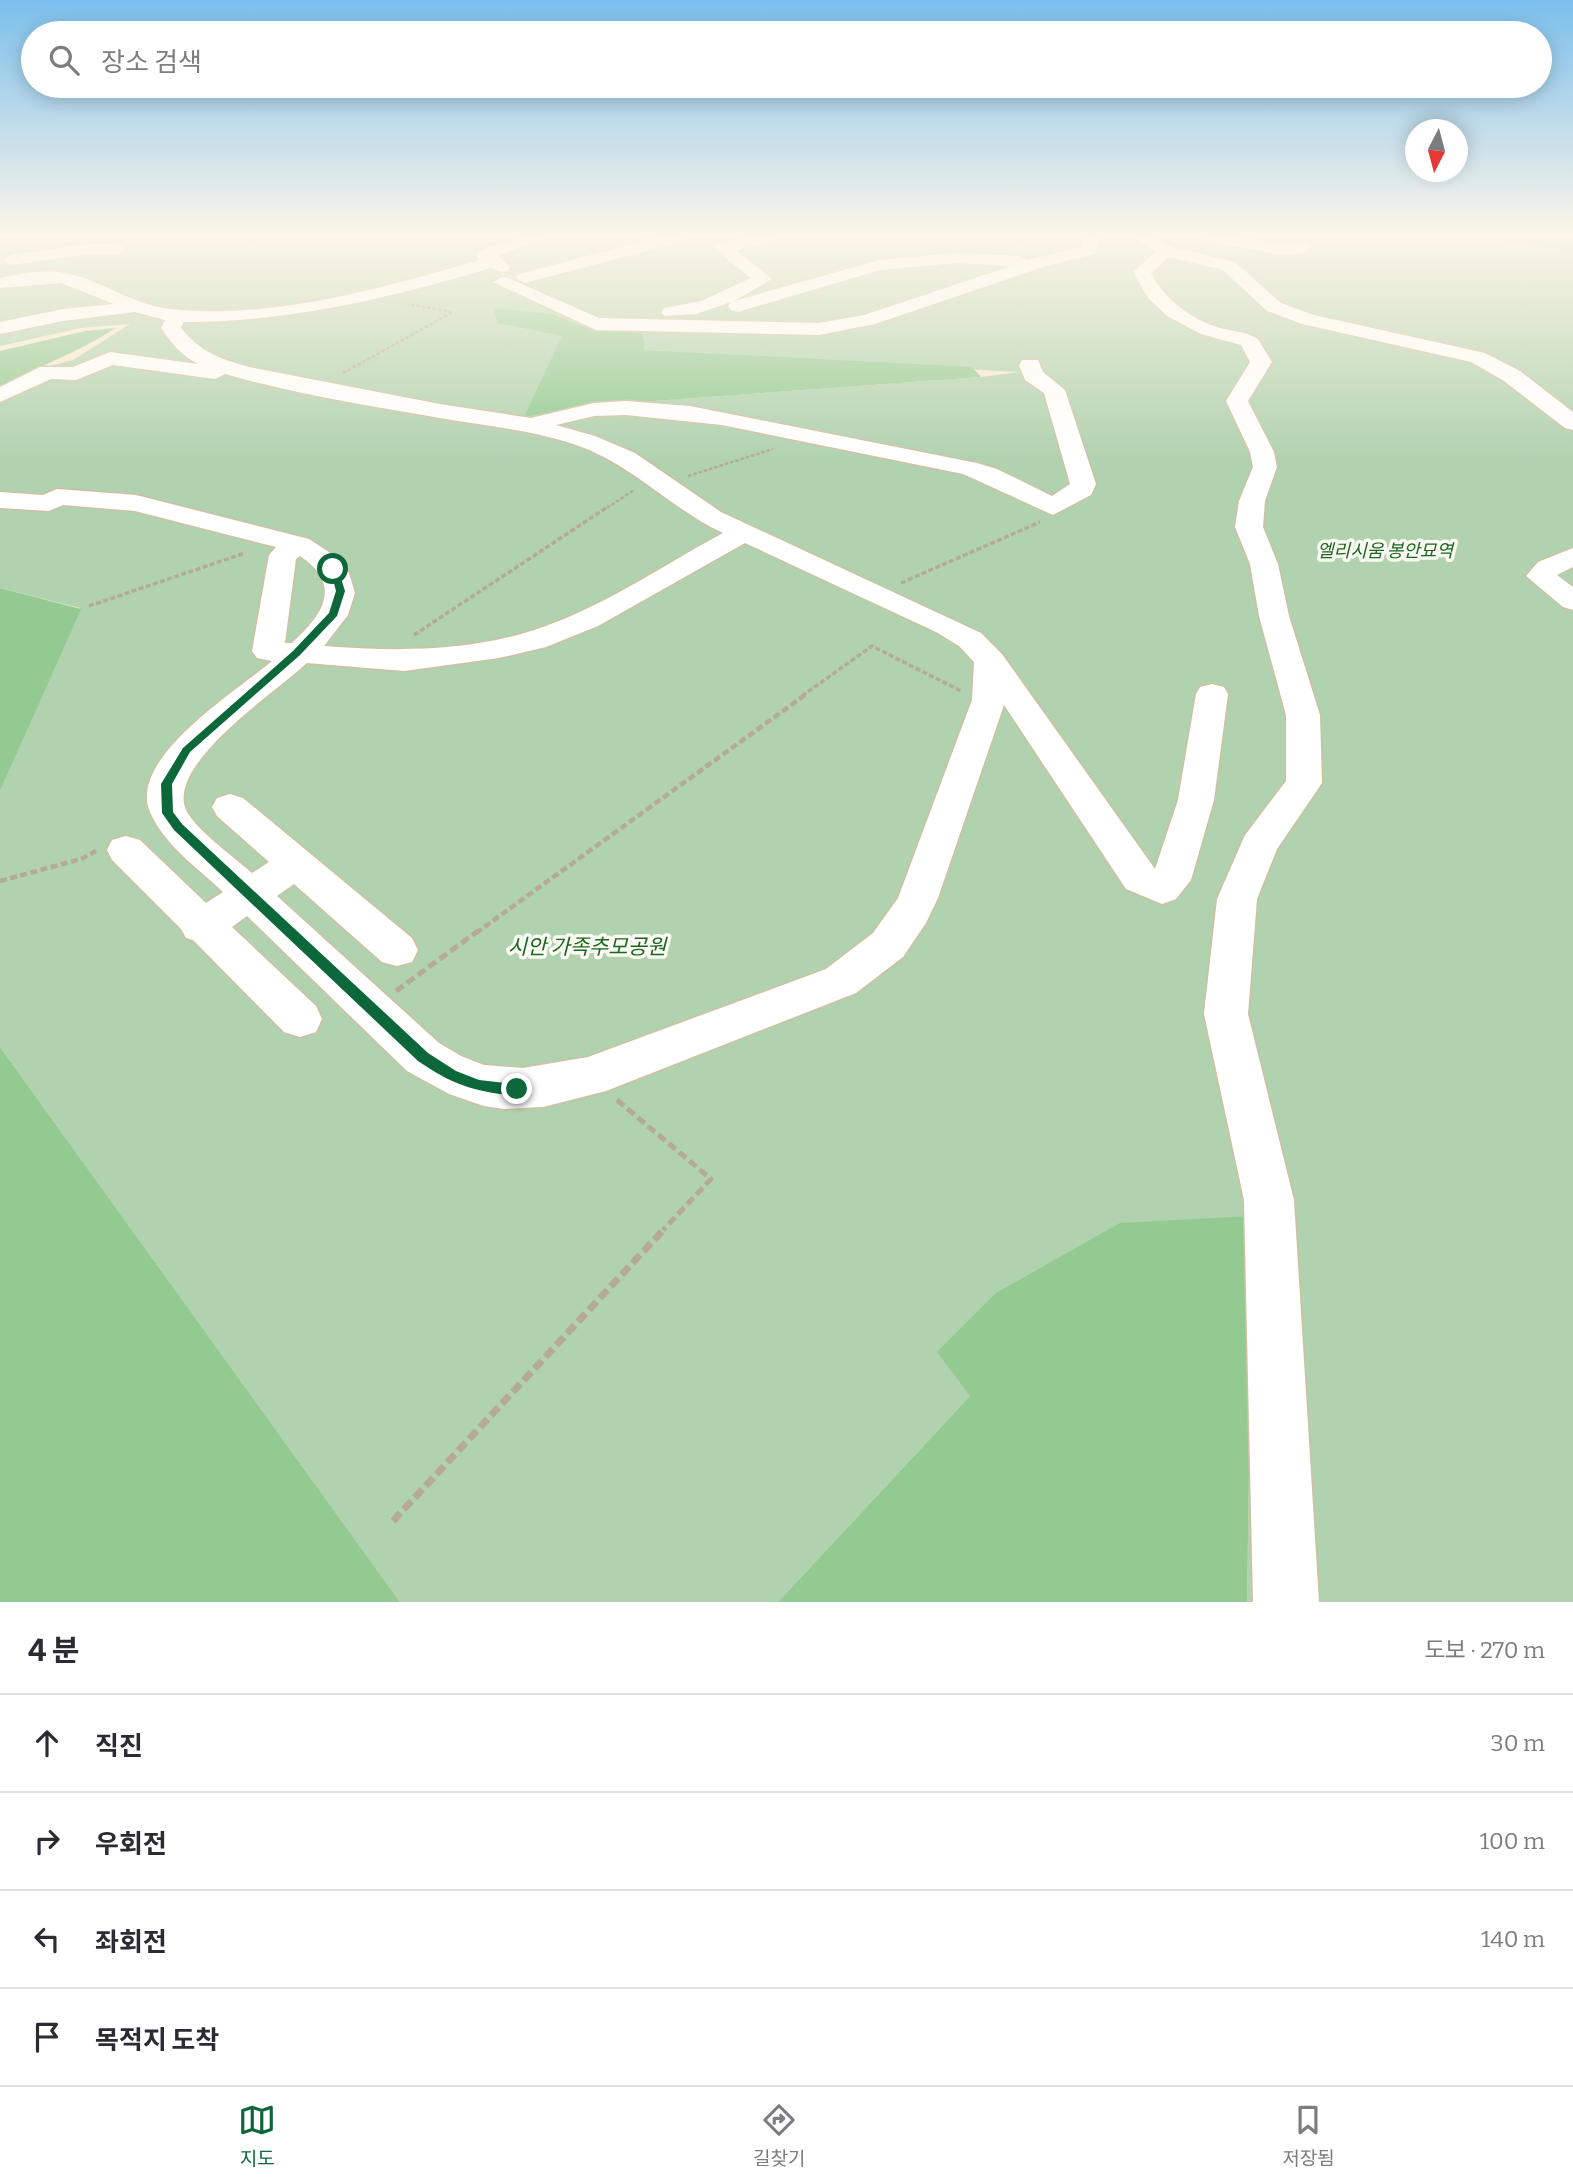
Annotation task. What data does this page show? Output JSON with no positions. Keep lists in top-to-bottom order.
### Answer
{
  "parks": ["엘리시움 봉안묘역", "시안 가족추모공원"],
  "north": "bottom",
  "page": {
    "search": "장소 검색",
    "heading": ["4 분", "도보 · 270 m"],
    "list": [
      ["직진", "30 m"],
      ["우회전", "100 m"],
      ["좌회전", "140 m"],
      "목적지 도착"
    ],
    "nav": ["지도", "길찾기", "저장됨"]
  }
}
